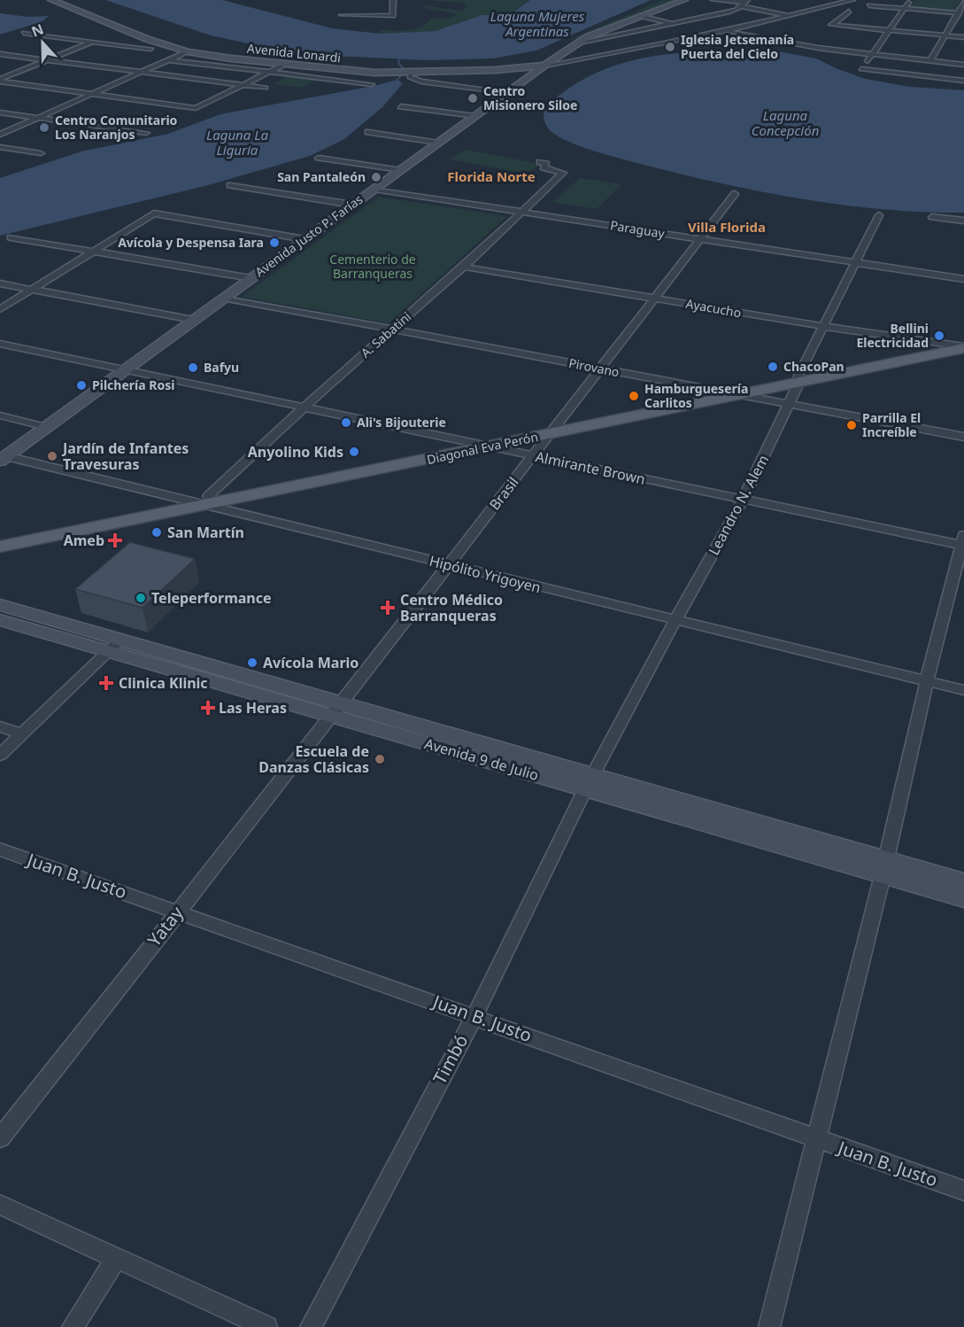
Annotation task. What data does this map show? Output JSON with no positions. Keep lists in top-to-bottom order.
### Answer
{
  "streets": {
    "main road": ["Diagonal Eva Perón"],
    "street": [
      "Avenida Lonardi",
      "Paraguay",
      "Avenida Justo P. Farías",
      "Ayacucho",
      "A. Sabatini",
      "Pirovano",
      "Almirante Brown",
      "Brasil",
      "Leandro N. Alem",
      "Hipólito Yrigoyen",
      "Avenida 9 de Julio",
      "Juan B. Justo",
      "Yatay",
      "Timbó"
    ]
  },
  "crossings": [
    ["Avenida Lonardi", "Avenida Justo P. Farías"],
    ["Paraguay", "Avenida Justo P. Farías"],
    ["Paraguay", "A. Sabatini"],
    ["Paraguay", "Brasil"],
    ["Paraguay", "Leandro N. Alem"],
    ["Avenida Justo P. Farías", "Pirovano"],
    ["Avenida Justo P. Farías", "Almirante Brown"],
    ["Ayacucho", "A. Sabatini"],
    ["Ayacucho", "Diagonal Eva Perón"],
    ["Ayacucho", "Brasil"],
    ["Ayacucho", "Leandro N. Alem"],
    ["A. Sabatini", "Pirovano"],
    ["A. Sabatini", "Diagonal Eva Perón"],
    ["A. Sabatini", "Almirante Brown"],
    ["A. Sabatini", "Hipólito Yrigoyen"],
    ["Pirovano", "Diagonal Eva Perón"],
    ["Pirovano", "Brasil"],
    ["Pirovano", "Leandro N. Alem"],
    ["Diagonal Eva Perón", "Almirante Brown"],
    ["Diagonal Eva Perón", "Brasil"],
    ["Diagonal Eva Perón", "Leandro N. Alem"],
    ["Diagonal Eva Perón", "Hipólito Yrigoyen"],
    ["Almirante Brown", "Brasil"],
    ["Almirante Brown", "Leandro N. Alem"],
    ["Brasil", "Hipólito Yrigoyen"],
    ["Brasil", "Avenida 9 de Julio"],
    ["Brasil", "Yatay"],
    ["Leandro N. Alem", "Hipólito Yrigoyen"],
    ["Leandro N. Alem", "Avenida 9 de Julio"],
    ["Leandro N. Alem", "Timbó"],
    ["Avenida 9 de Julio", "Yatay"],
    ["Avenida 9 de Julio", "Timbó"],
    ["Juan B. Justo", "Yatay"],
    ["Juan B. Justo", "Timbó"]
  ],
  "districts": ["Florida Norte", "Villa Florida"],
  "water": ["Laguna Mujeres Argentinas", "Laguna Concepción", "Laguna La Liguria"],
  "parks": ["Cementerio de Barranqueras"],
  "places": {
    "other": [
      "Iglesia Jetsemanía Puerta del Cielo",
      "Centro Misionero Siloe",
      "Centro Comunitario Los Naranjos",
      "San Pantaleón",
      "Avícola y Despensa Iara",
      "Bellini Electricidad",
      "ChacoPan",
      "Bafyu",
      "Pilchería Rosi",
      "Hamburguesería Carlitos",
      "Ali's Bijouterie",
      "Parrilla El Increíble",
      "Anyolino Kids",
      "Jardín de Infantes Travesuras",
      "San Martín",
      "Teleperformance",
      "Avícola Mario",
      "Escuela de Danzas Clásicas"
    ],
    "health": [
      "Ameb",
      "Centro Médico Barranqueras",
      "Clinica Klinic",
      "Las Heras"
    ]
  },
  "north": "top"
}
